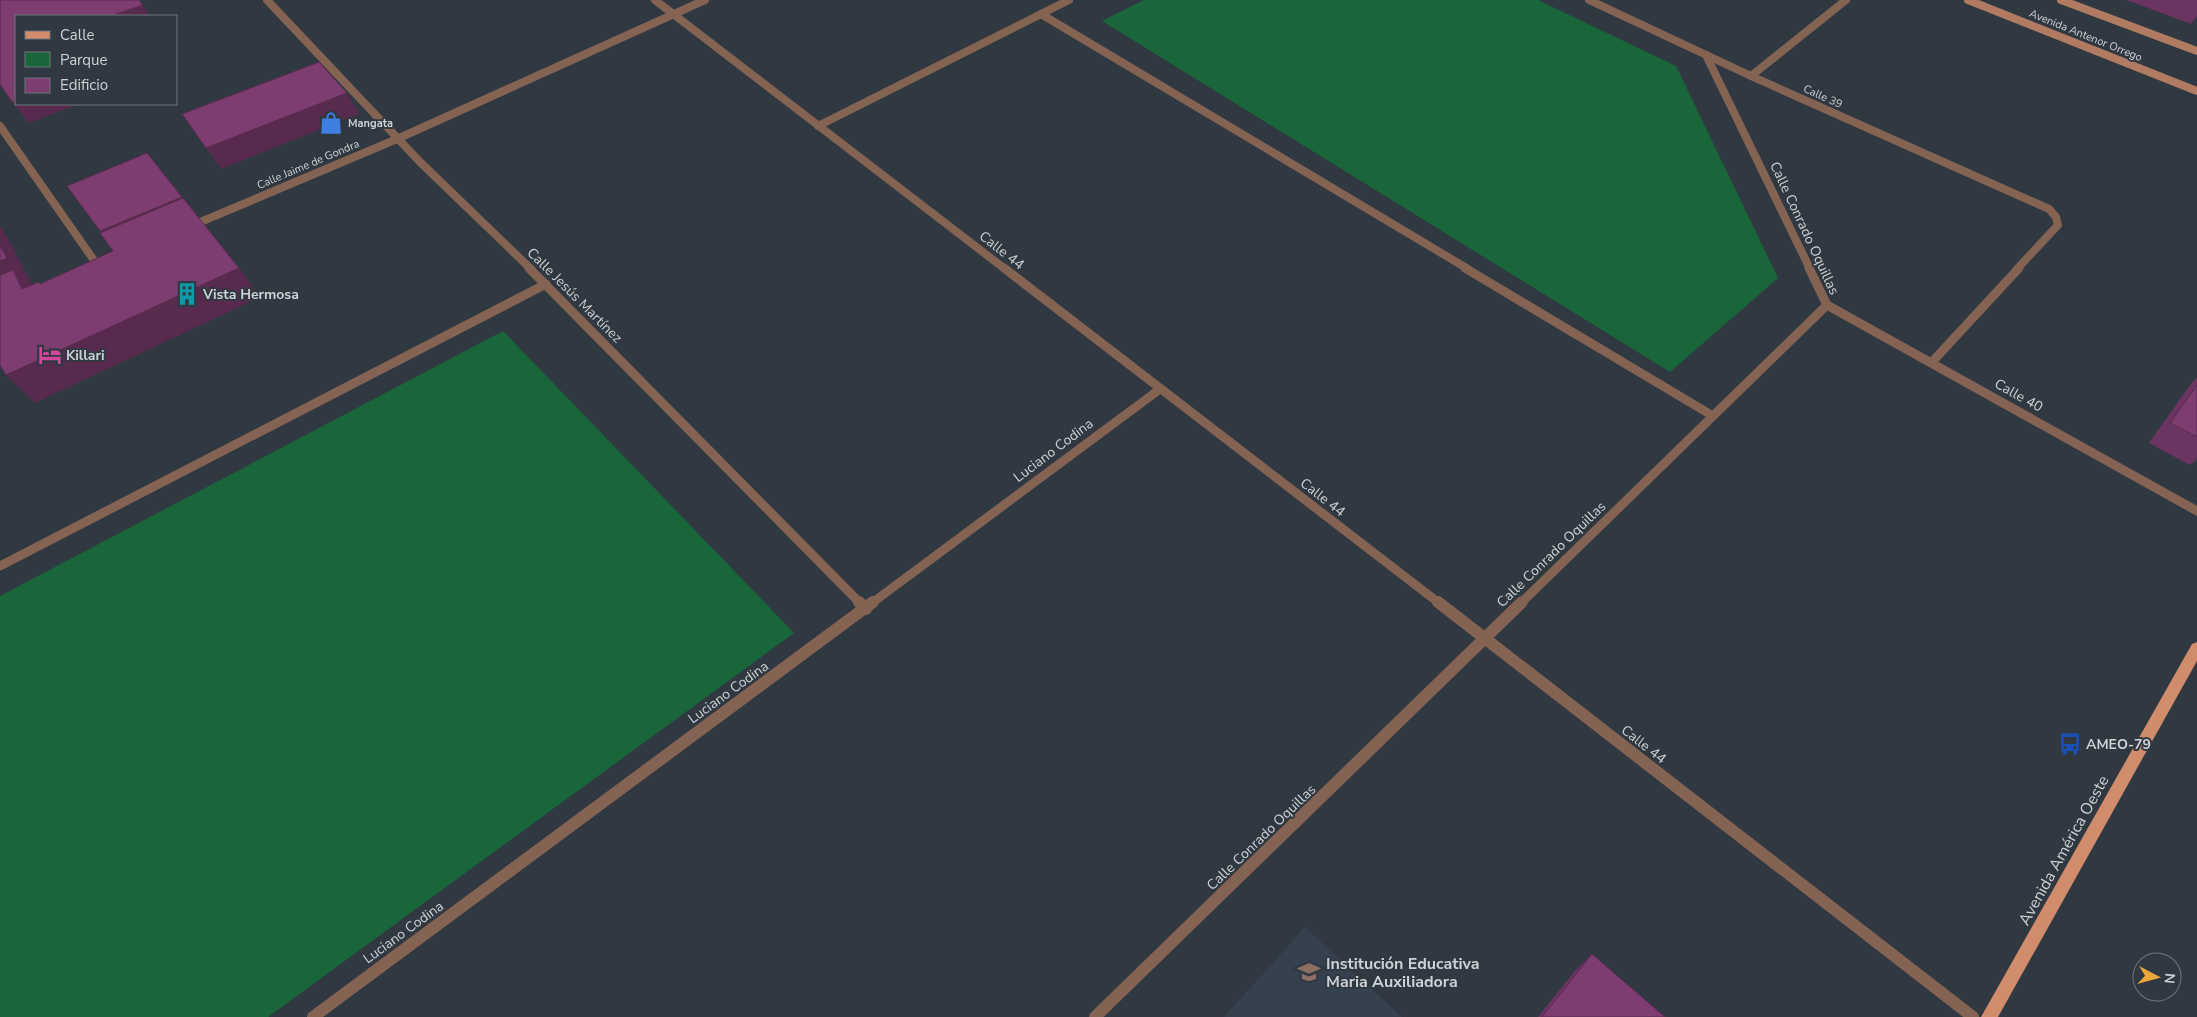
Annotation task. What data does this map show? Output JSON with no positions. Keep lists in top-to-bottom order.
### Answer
{
  "streets": {
    "main road": ["Avenida América Oeste"],
    "street": [
      "Avenida Antenor Orrego",
      "Calle 39",
      "Calle Jaime de Gondra",
      "Calle Conrado Oquillas",
      "Calle 44",
      "Calle Jesús Martínez",
      "Calle 40",
      "Luciano Codina"
    ]
  },
  "crossings": [
    ["Calle 39", "Calle Conrado Oquillas"],
    ["Calle 39", "Calle 40"],
    ["Calle Jaime de Gondra", "Calle 44"],
    ["Calle Jaime de Gondra", "Calle Jesús Martínez"],
    ["Calle Conrado Oquillas", "Calle 44"],
    ["Calle Conrado Oquillas", "Calle 40"],
    ["Calle 44", "Luciano Codina"],
    ["Calle Jesús Martínez", "Luciano Codina"]
  ],
  "places": {
    "shop": ["Mangata"],
    "building": ["Vista Hermosa"],
    "hotel": ["Killari"],
    "bus stop": ["AMEO-79"],
    "school or university": ["Institución Educativa Maria Auxiliadora"]
  },
  "legend": ["Calle", "Parque", "Edificio"],
  "north": "right"
}
